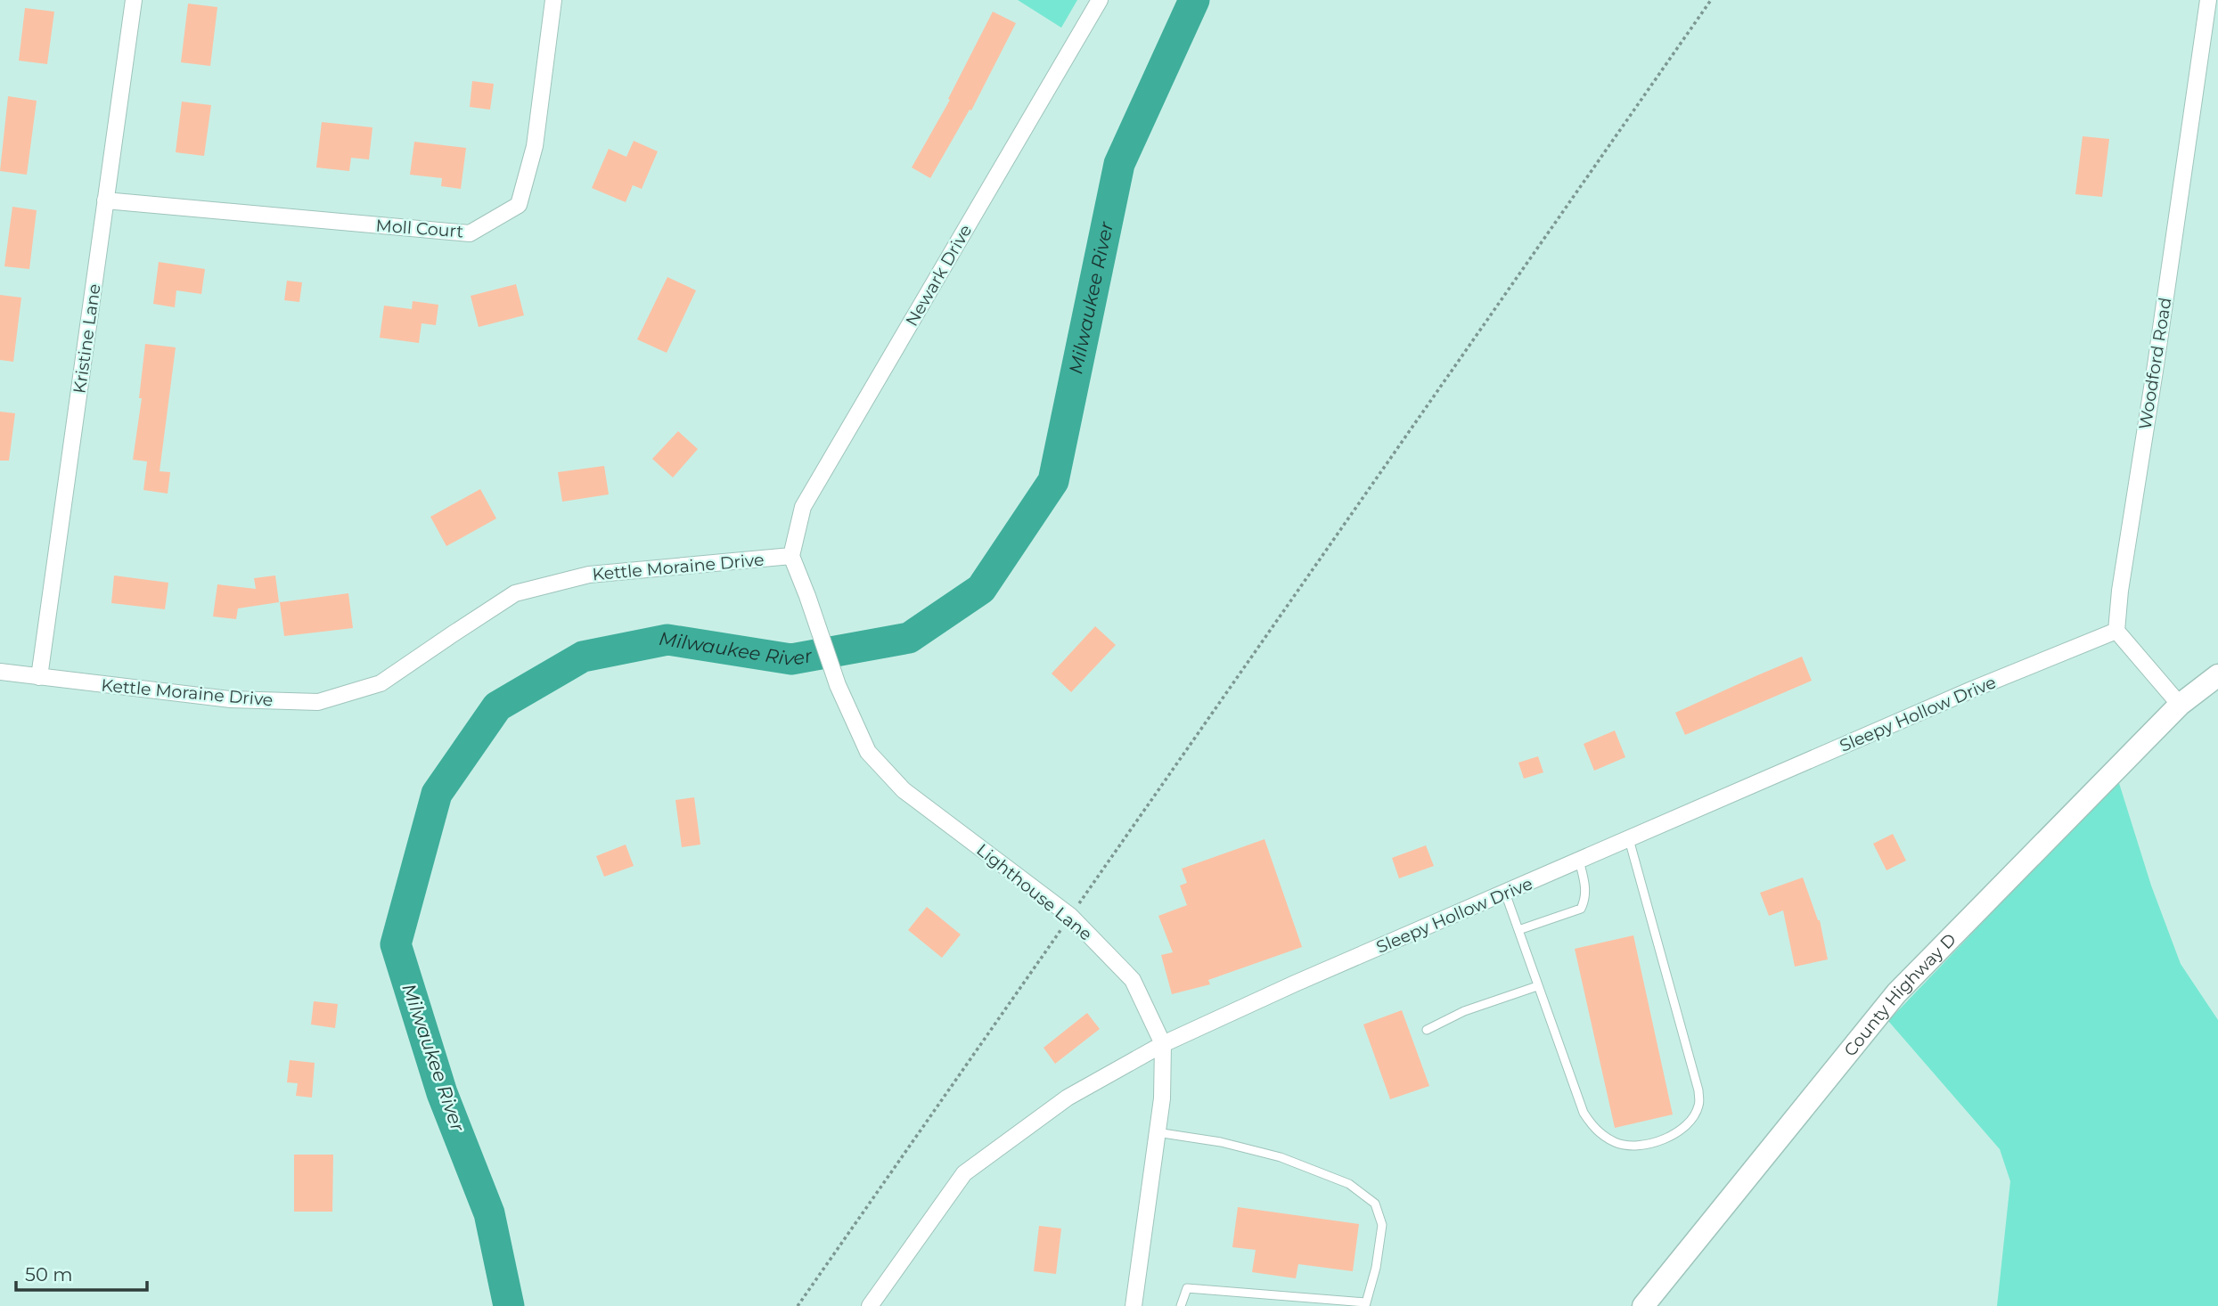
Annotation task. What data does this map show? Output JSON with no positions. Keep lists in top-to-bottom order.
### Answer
{
  "streets": {
    "main road": ["County Highway D"],
    "street": [
      "Moll Court",
      "Newark Drive",
      "Kristine Lane",
      "Woodford Road",
      "Kettle Moraine Drive",
      "Sleepy Hollow Drive",
      "Lighthouse Lane"
    ]
  },
  "crossings": [
    ["Moll Court", "Kristine Lane"],
    ["Newark Drive", "Kettle Moraine Drive"],
    ["Newark Drive", "Lighthouse Lane"],
    ["Kristine Lane", "Kettle Moraine Drive"],
    ["Woodford Road", "Sleepy Hollow Drive"],
    ["Kettle Moraine Drive", "Lighthouse Lane"],
    ["Sleepy Hollow Drive", "Lighthouse Lane"]
  ],
  "water": ["Milwaukee River"],
  "scale_bar": "50 m"
}
